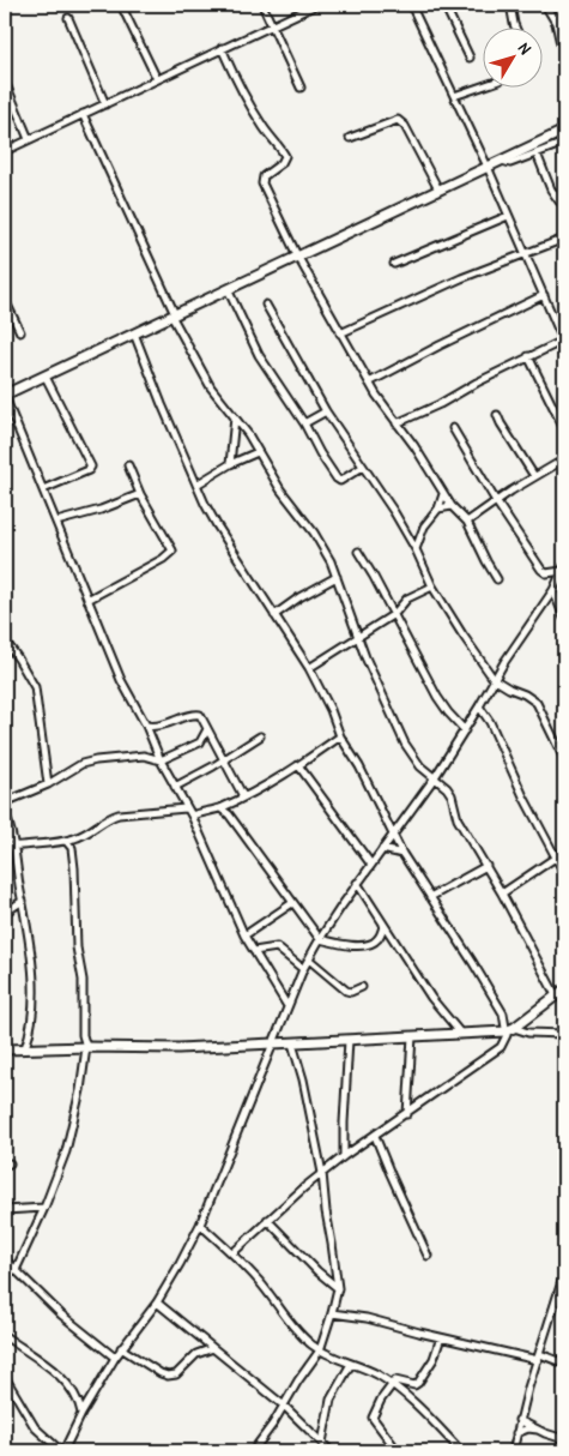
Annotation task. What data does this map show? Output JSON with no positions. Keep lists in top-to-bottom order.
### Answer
{
  "north": "top right"
}
